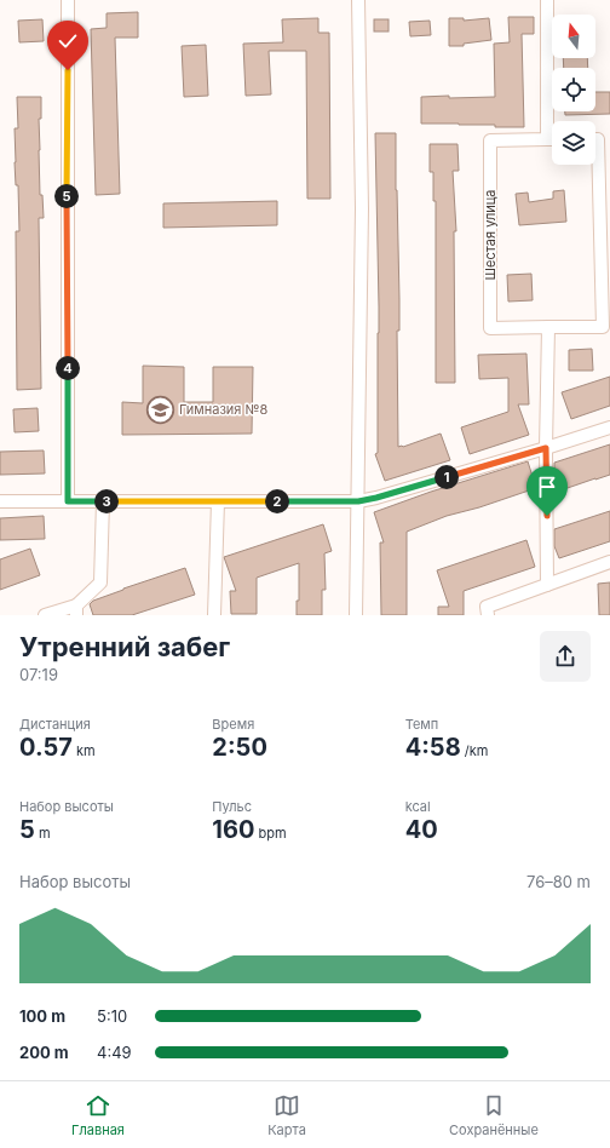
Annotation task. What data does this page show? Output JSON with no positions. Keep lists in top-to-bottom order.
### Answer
{
  "streets": {
    "street": ["Шестая улица"]
  },
  "places": {
    "school or university": ["Гимназия №8"]
  },
  "north": "top",
  "page": {
    "pins": [
      "5",
      "4",
      "1",
      "2",
      "3"
    ],
    "heading": ["Утренний забег", "07:19"],
    "stats": [
      ["Дистанция", "0.57 km"],
      ["Время", "2:50"],
      ["Темп", "4:58 /km"],
      ["Набор высоты", "5 m"],
      ["Пульс", "160 bpm"],
      ["kcal", "40"]
    ],
    "chart": ["Набор высоты", "76–80 m"],
    "list": [
      {
        "name": "100 m",
        "note": "5:10"
      },
      {
        "name": "200 m",
        "note": "4:49"
      }
    ],
    "tabs": ["Главная", "Карта", "Сохранённые"]
  }
}
